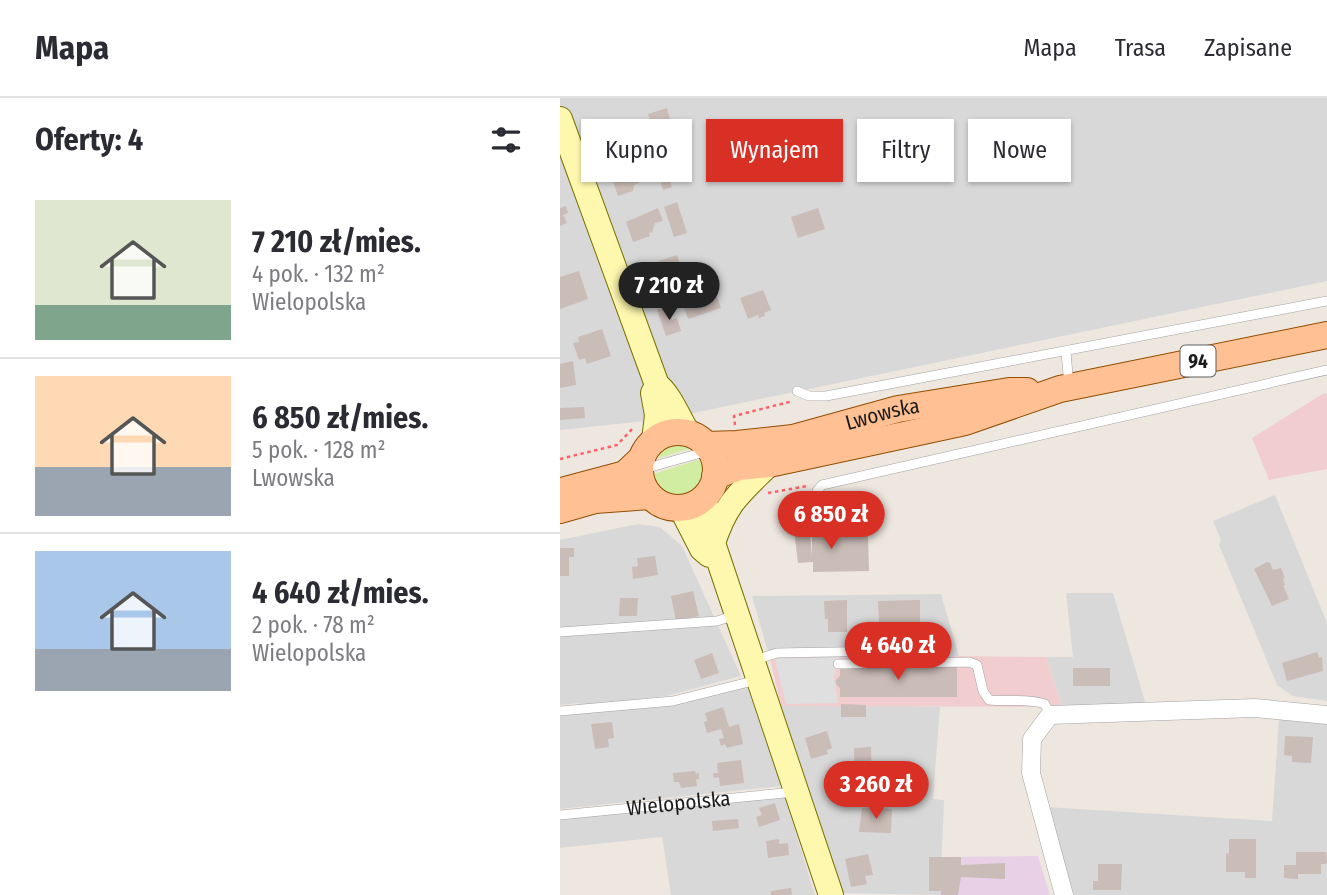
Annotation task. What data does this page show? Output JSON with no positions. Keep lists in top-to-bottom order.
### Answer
{
  "streets": {
    "main road": ["94", "Lwowska"],
    "lane": ["Wielopolska"]
  },
  "crossings": [
    ["94", "Lwowska"]
  ],
  "page": {
    "header": "Mapa",
    "nav": ["Mapa", "Trasa", "Zapisane"],
    "heading": "Oferty: 4",
    "chip": [
      "Kupno",
      "Wynajem",
      "Filtry",
      "Nowe"
    ],
    "list": [
      {
        "name": "7 210 zł/mies.",
        "note": "4 pok. · 132 m² · Wielopolska"
      },
      {
        "name": "6 850 zł/mies.",
        "note": "5 pok. · 128 m² · Lwowska"
      },
      {
        "name": "4 640 zł/mies.",
        "note": "2 pok. · 78 m² · Wielopolska"
      }
    ],
    "price": [
      "7 210 zł",
      "6 850 zł",
      "4 640 zł",
      "3 260 zł"
    ]
  }
}
